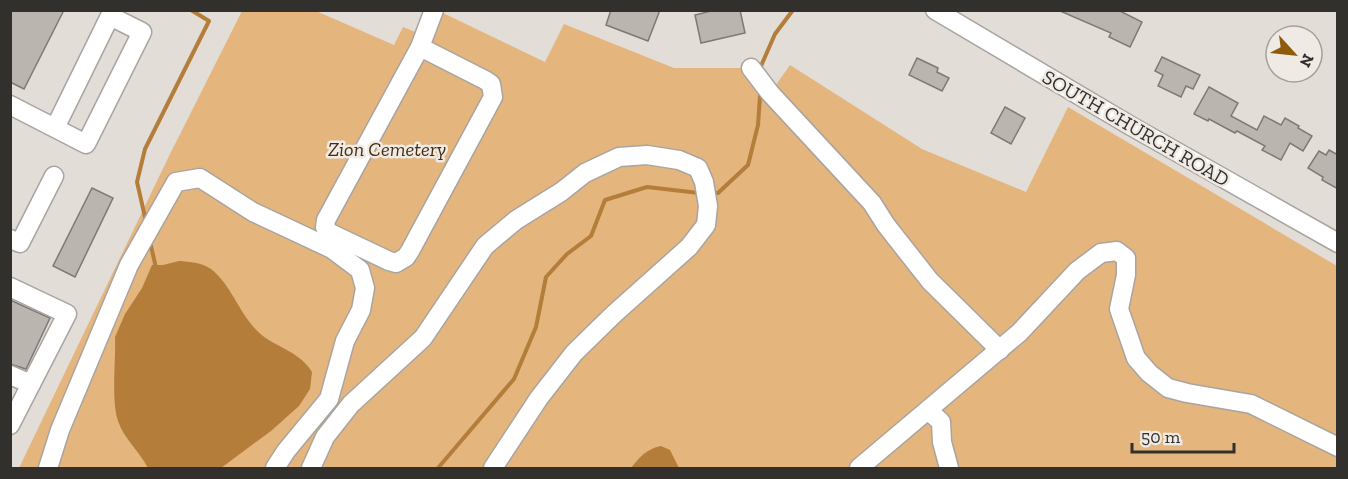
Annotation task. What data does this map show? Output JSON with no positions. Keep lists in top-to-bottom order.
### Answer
{
  "streets": {
    "street": ["SOUTH CHURCH ROAD"]
  },
  "parks": ["Zion Cemetery"],
  "scale_bar": "50 m",
  "north": "bottom right"
}
